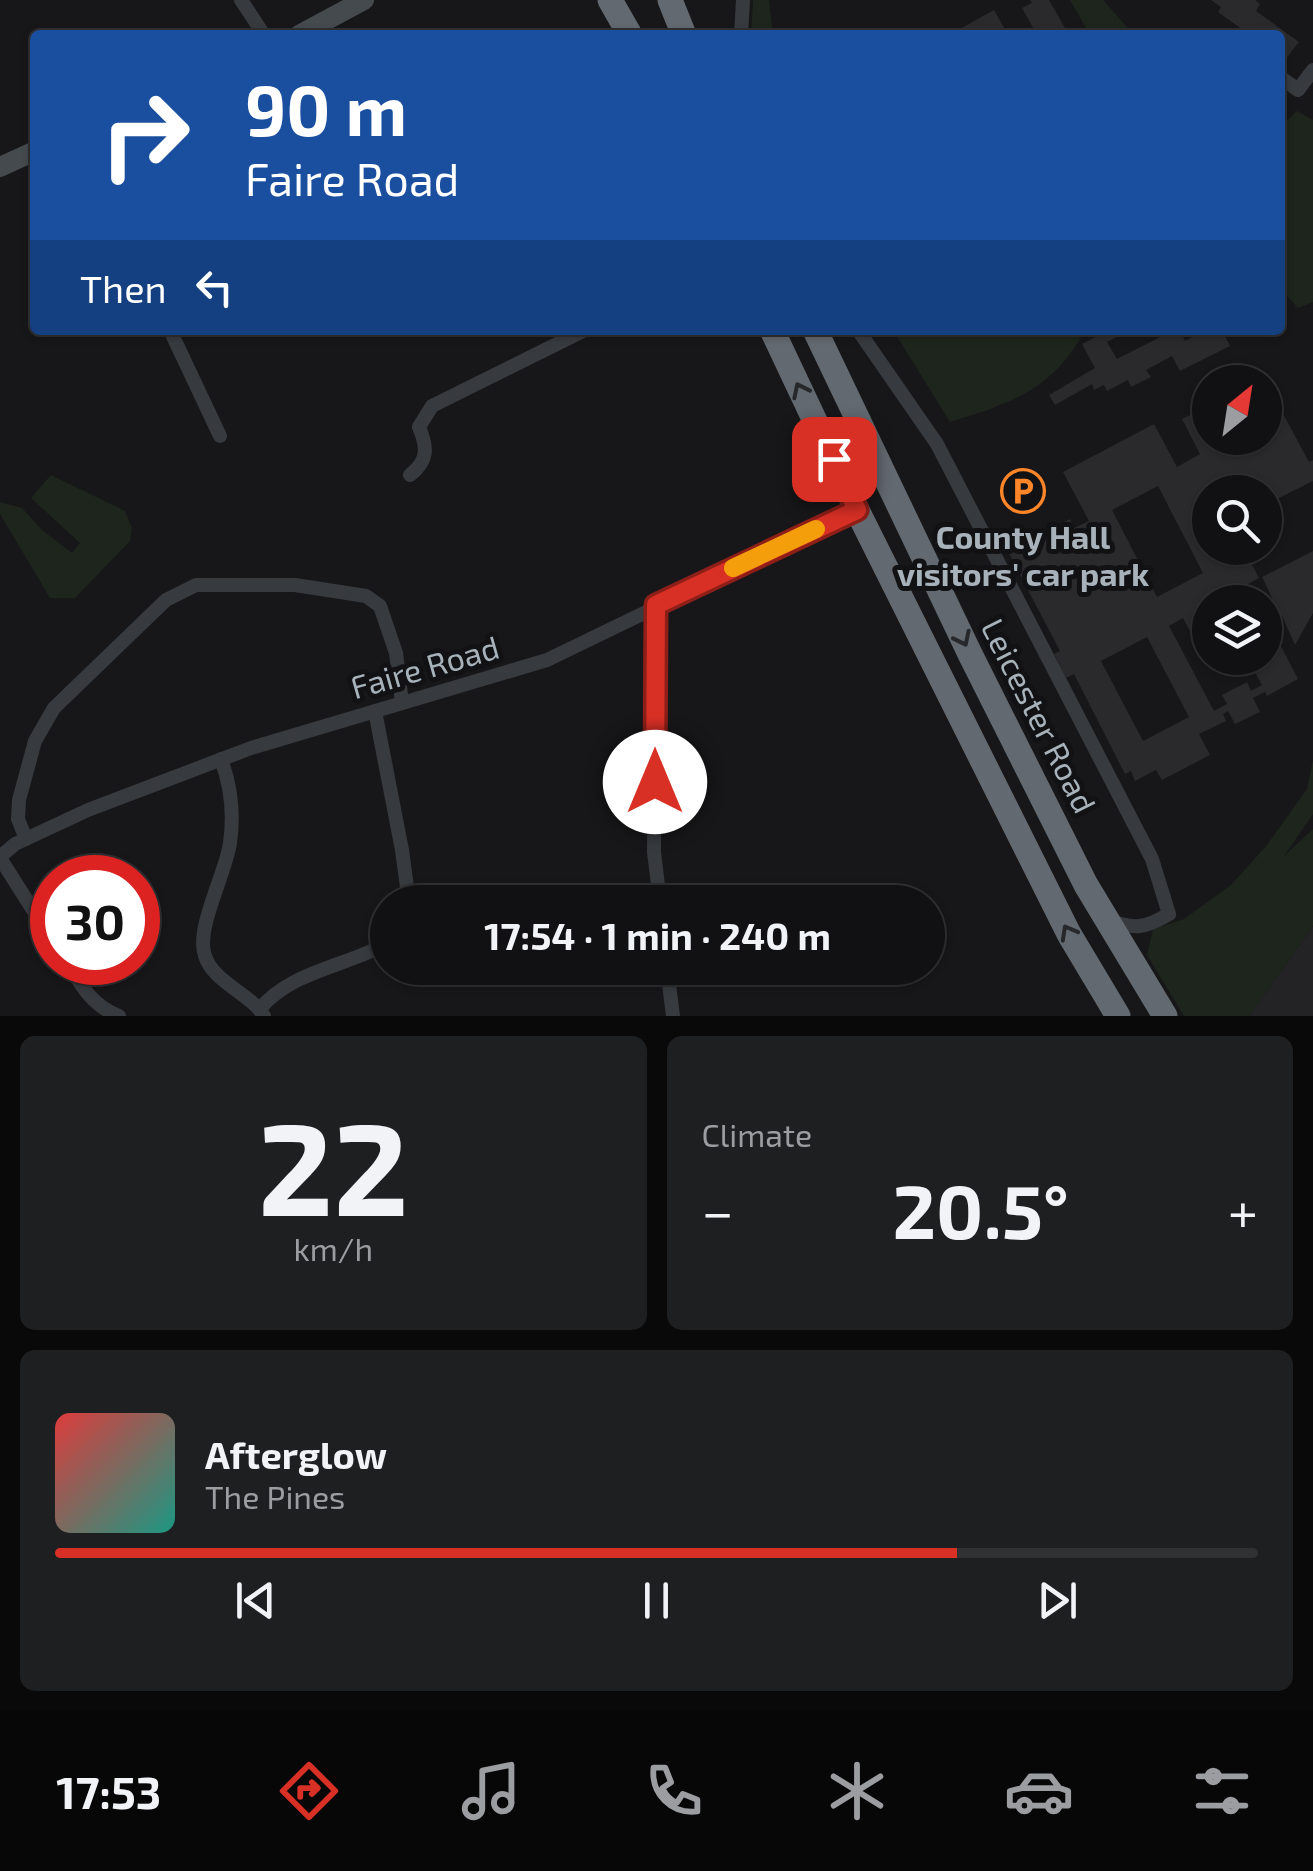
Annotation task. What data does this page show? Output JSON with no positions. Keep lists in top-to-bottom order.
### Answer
{
  "streets": {
    "highway": ["Leicester Road"],
    "street": ["Faire Road"]
  },
  "places": {
    "parking": ["County Hall visitors' car park"]
  },
  "north": "top right",
  "page": {
    "turn": ["90 m", "Faire Road"],
    "then": "Then",
    "limit": "30",
    "trip": "17:54 · 1 min · 240 m",
    "tile": [
      ["22", "km/h"],
      "Climate"
    ],
    "heat": ["−", "20.5°", "+"],
    "song": ["Afterglow", "The Pines"],
    "tabs": "17:53"
  }
}
